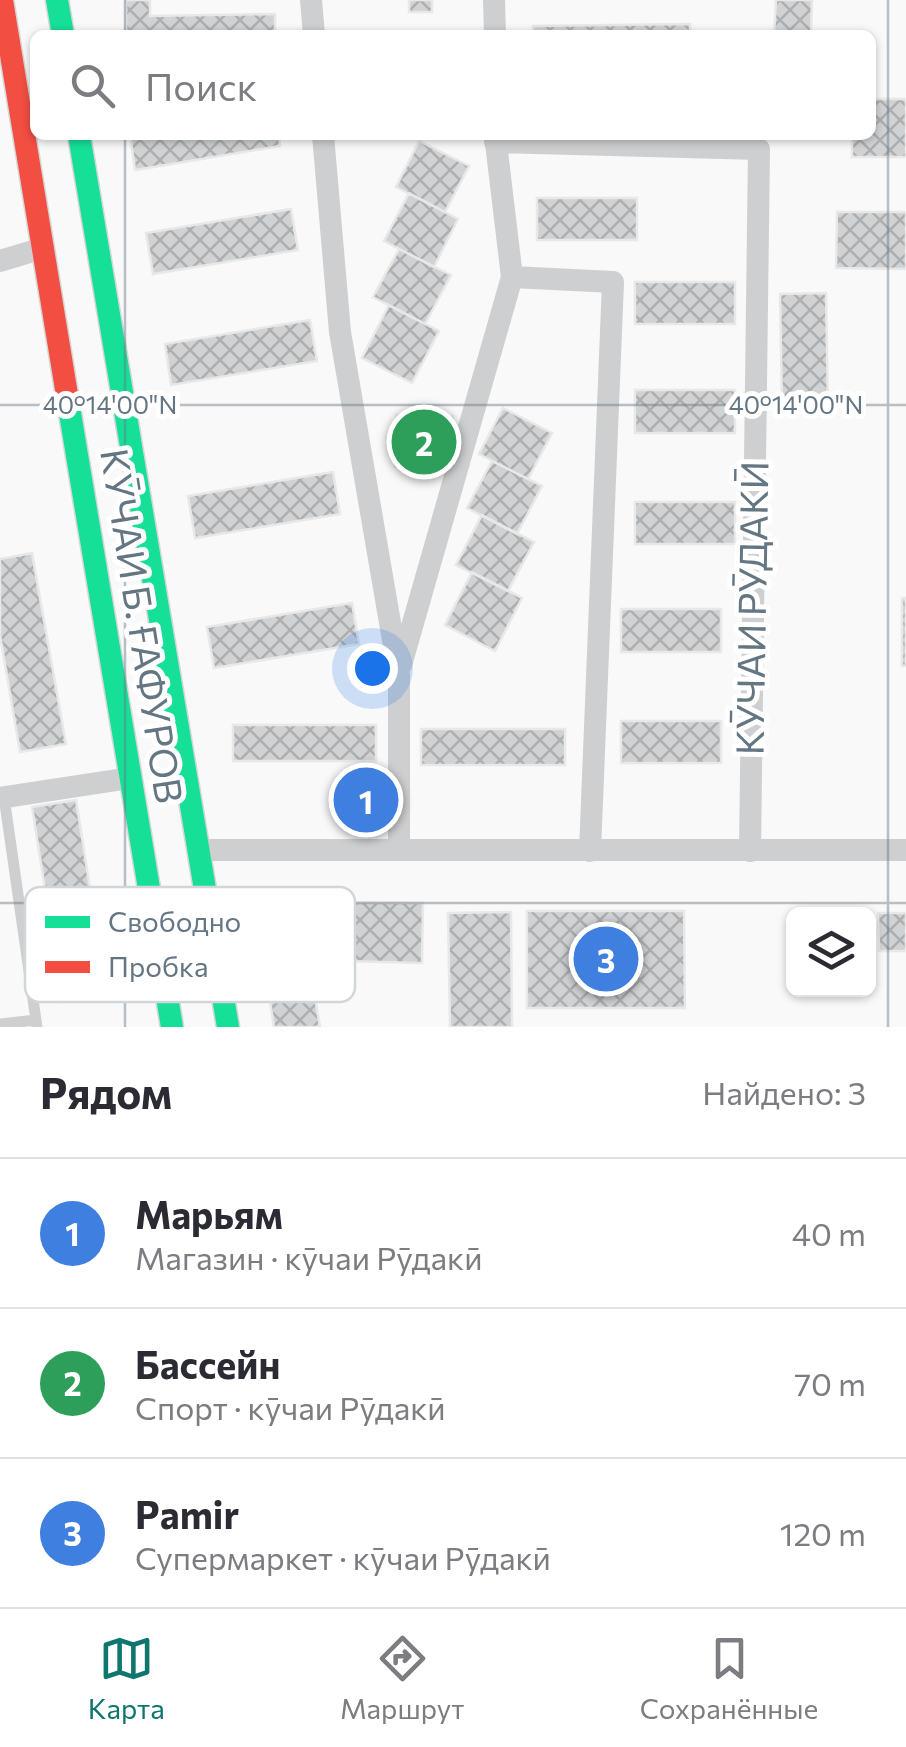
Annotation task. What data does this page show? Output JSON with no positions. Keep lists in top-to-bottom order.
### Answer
{
  "streets": {
    "main road": ["КӮЧАИ Б. ҒАФУРОВ"],
    "street": ["КӮЧАИ РӮДАКӢ"]
  },
  "legend": ["Свободно", "Пробка"],
  "page": {
    "search": "Поиск",
    "pins": ["2", "1", "3"],
    "heading": ["Рядом", "Найдено: 3"],
    "list": [
      {
        "mark": "1",
        "name": "Марьям",
        "note": "Магазин · кӯчаи Рӯдакӣ",
        "value": "40 m"
      },
      {
        "mark": "2",
        "name": "Бассейн",
        "note": "Спорт · кӯчаи Рӯдакӣ",
        "value": "70 m"
      },
      {
        "mark": "3",
        "name": "Pamir",
        "note": "Супермаркет · кӯчаи Рӯдакӣ",
        "value": "120 m"
      }
    ],
    "nav": ["Карта", "Маршрут", "Сохранённые"]
  },
  "coordinates": ["40°14'00\"N"]
}
